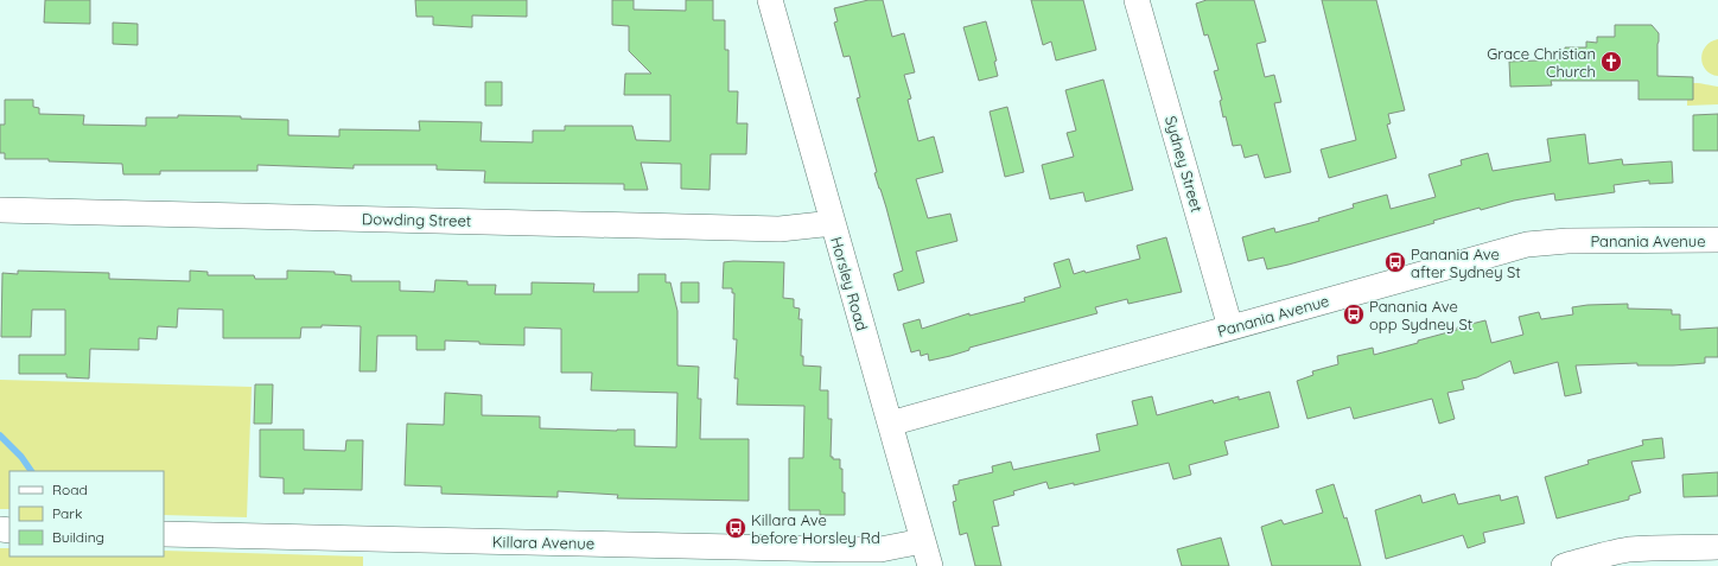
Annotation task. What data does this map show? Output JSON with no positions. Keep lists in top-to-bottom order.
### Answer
{
  "streets": {
    "street": [
      "Sydney Street",
      "Dowding Street",
      "Panania Avenue",
      "Horsley Road",
      "Killara Avenue"
    ]
  },
  "crossings": [
    ["Sydney Street", "Panania Avenue"],
    ["Dowding Street", "Horsley Road"],
    ["Panania Avenue", "Horsley Road"],
    ["Horsley Road", "Killara Avenue"]
  ],
  "places": {
    "church": ["Grace Christian Church"],
    "bus stop": ["Panania Ave after Sydney St", "Panania Ave opp Sydney St", "Killara Ave before Horsley Rd"]
  },
  "legend": ["Road", "Park", "Building"]
}
